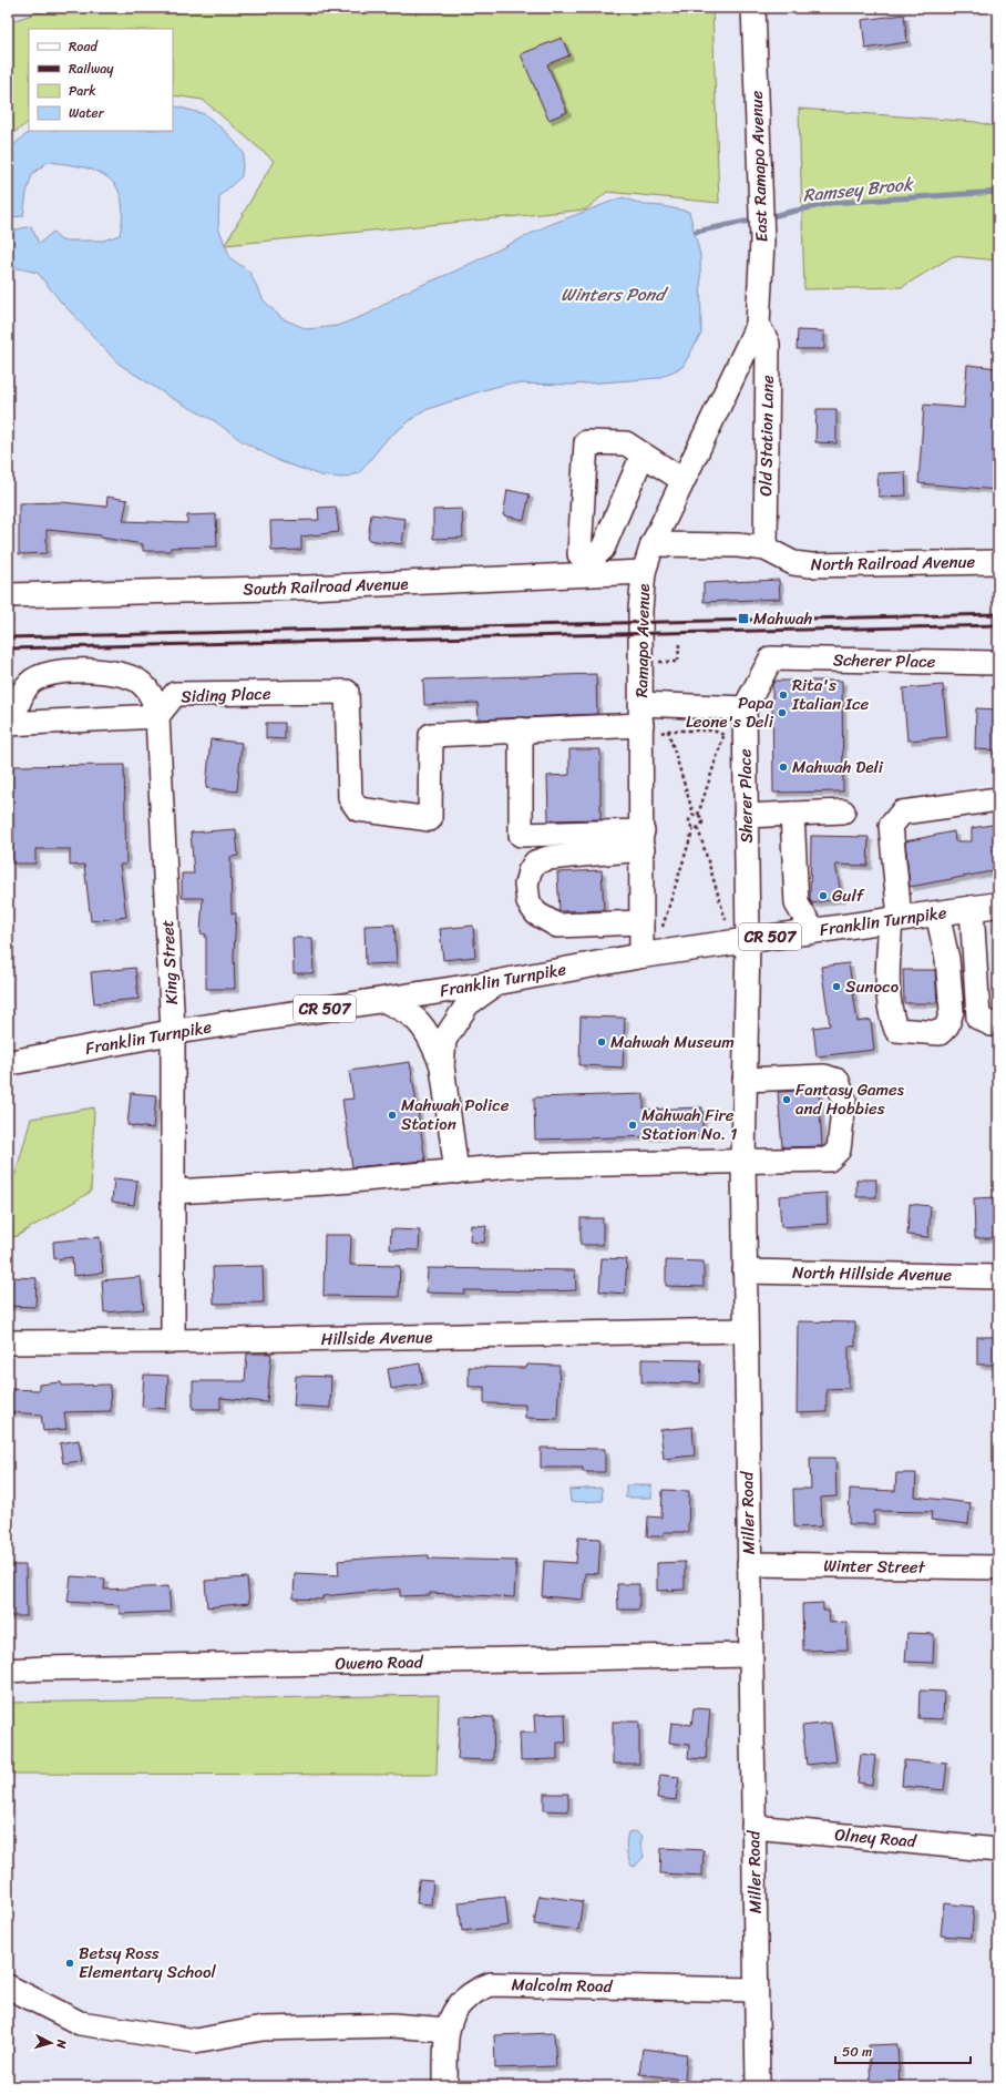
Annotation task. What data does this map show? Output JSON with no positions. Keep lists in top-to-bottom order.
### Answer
{
  "streets": {
    "main road": ["Franklin Turnpike", "CR 507"],
    "street": [
      "East Ramapo Avenue",
      "Old Station Lane",
      "North Railroad Avenue",
      "South Railroad Avenue",
      "Ramapo Avenue",
      "Scherer Place",
      "Siding Place",
      "Sherer Place",
      "King Street",
      "North Hillside Avenue",
      "Hillside Avenue",
      "Miller Road",
      "Winter Street",
      "Oweno Road",
      "Olney Road",
      "Malcolm Road"
    ]
  },
  "crossings": [
    ["East Ramapo Avenue", "Old Station Lane"],
    ["East Ramapo Avenue", "Ramapo Avenue"],
    ["Old Station Lane", "North Railroad Avenue"],
    ["Old Station Lane", "Ramapo Avenue"],
    ["South Railroad Avenue", "Ramapo Avenue"],
    ["Ramapo Avenue", "Franklin Turnpike"],
    ["Scherer Place", "Sherer Place"],
    ["Siding Place", "King Street"],
    ["Sherer Place", "Franklin Turnpike"],
    ["Sherer Place", "Miller Road"],
    ["Franklin Turnpike", "King Street"],
    ["Franklin Turnpike", "Miller Road"],
    ["King Street", "Hillside Avenue"],
    ["North Hillside Avenue", "Miller Road"],
    ["Hillside Avenue", "Miller Road"],
    ["Miller Road", "Winter Street"],
    ["Miller Road", "Oweno Road"],
    ["Miller Road", "Olney Road"],
    ["Miller Road", "Malcolm Road"]
  ],
  "water": ["Ramsey Brook", "Winters Pond"],
  "places": {
    "transit": ["Mahwah"],
    "other": [
      "Rita's Italian Ice",
      "Papa Leone's Deli",
      "Mahwah Deli",
      "Gulf",
      "Sunoco",
      "Mahwah Museum",
      "Fantasy Games and Hobbies",
      "Mahwah Police Station",
      "Mahwah Fire Station No. 1",
      "Betsy Ross Elementary School"
    ]
  },
  "legend": [
    "Road",
    "Railway",
    "Park",
    "Water"
  ],
  "scale_bar": "50 m",
  "north": "right"
}
